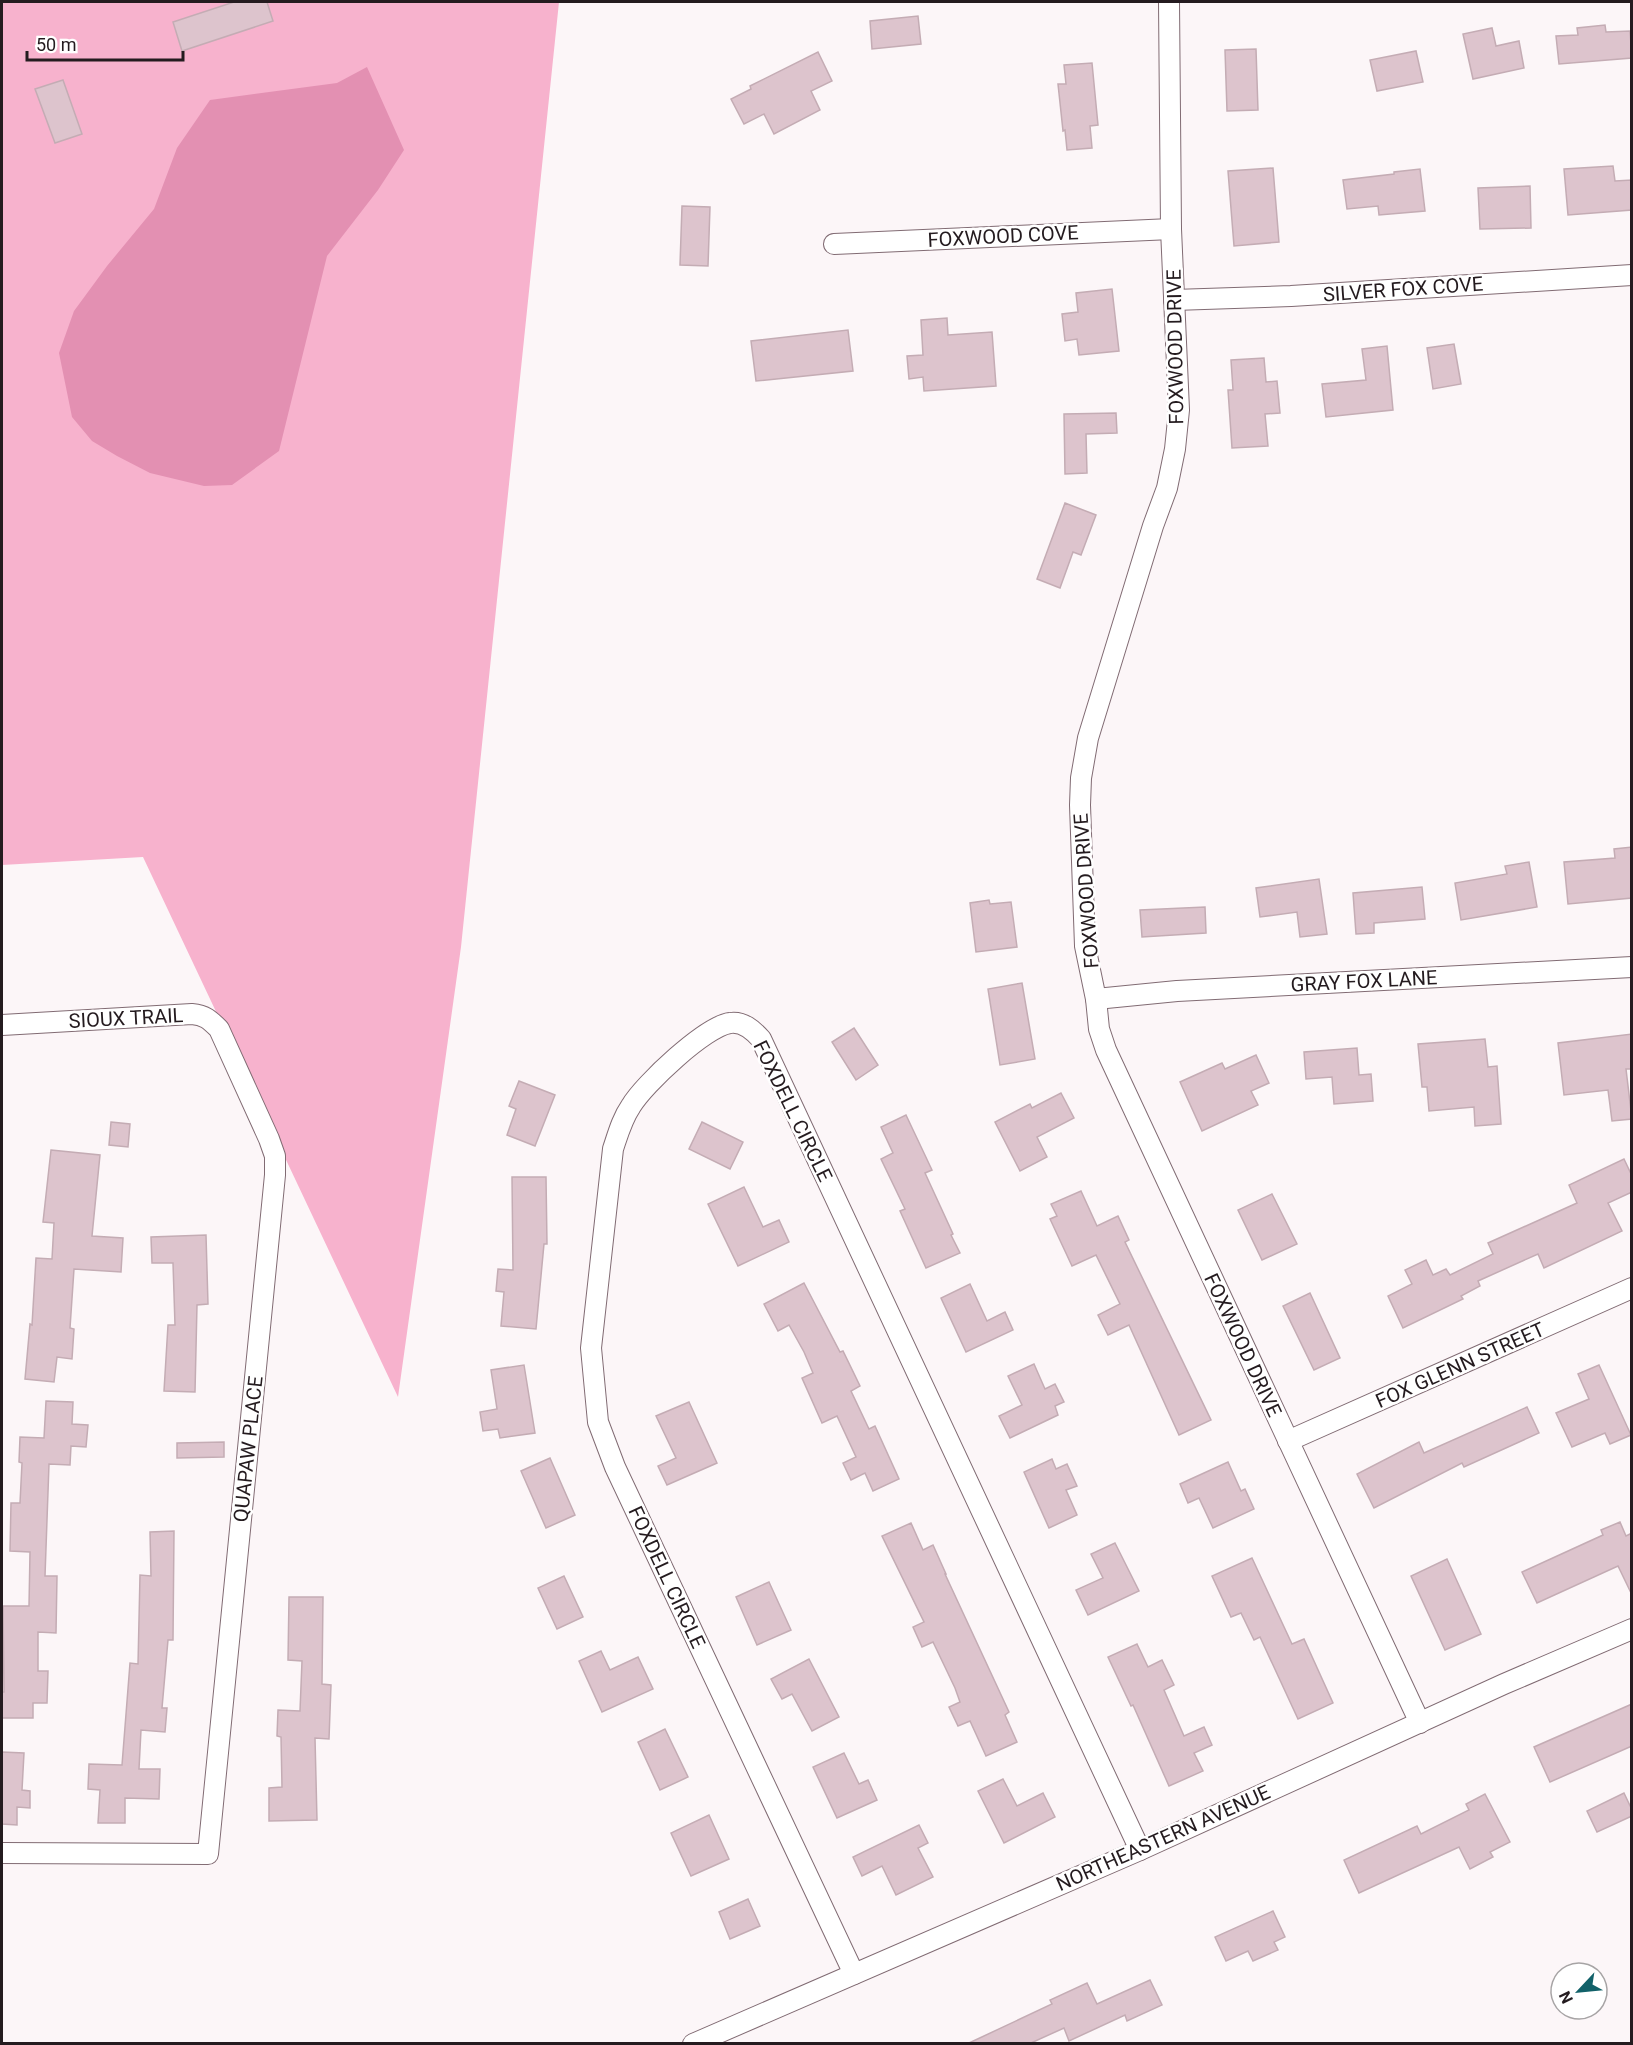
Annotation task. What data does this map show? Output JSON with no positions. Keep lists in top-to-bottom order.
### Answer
{
  "streets": {
    "street": [
      "FOXWOOD COVE",
      "SILVER FOX COVE",
      "FOXWOOD DRIVE",
      "GRAY FOX LANE",
      "SIOUX TRAIL",
      "FOXDELL CIRCLE",
      "FOX GLENN STREET",
      "QUAPAW PLACE",
      "NORTHEASTERN AVENUE"
    ]
  },
  "crossings": [
    ["FOXWOOD COVE", "FOXWOOD DRIVE"],
    ["SILVER FOX COVE", "FOXWOOD DRIVE"],
    ["FOXWOOD DRIVE", "GRAY FOX LANE"],
    ["FOXWOOD DRIVE", "FOX GLENN STREET"],
    ["FOXWOOD DRIVE", "NORTHEASTERN AVENUE"],
    ["SIOUX TRAIL", "QUAPAW PLACE"],
    ["FOXDELL CIRCLE", "NORTHEASTERN AVENUE"]
  ],
  "scale_bar": "50 m",
  "north": "bottom left"
}
